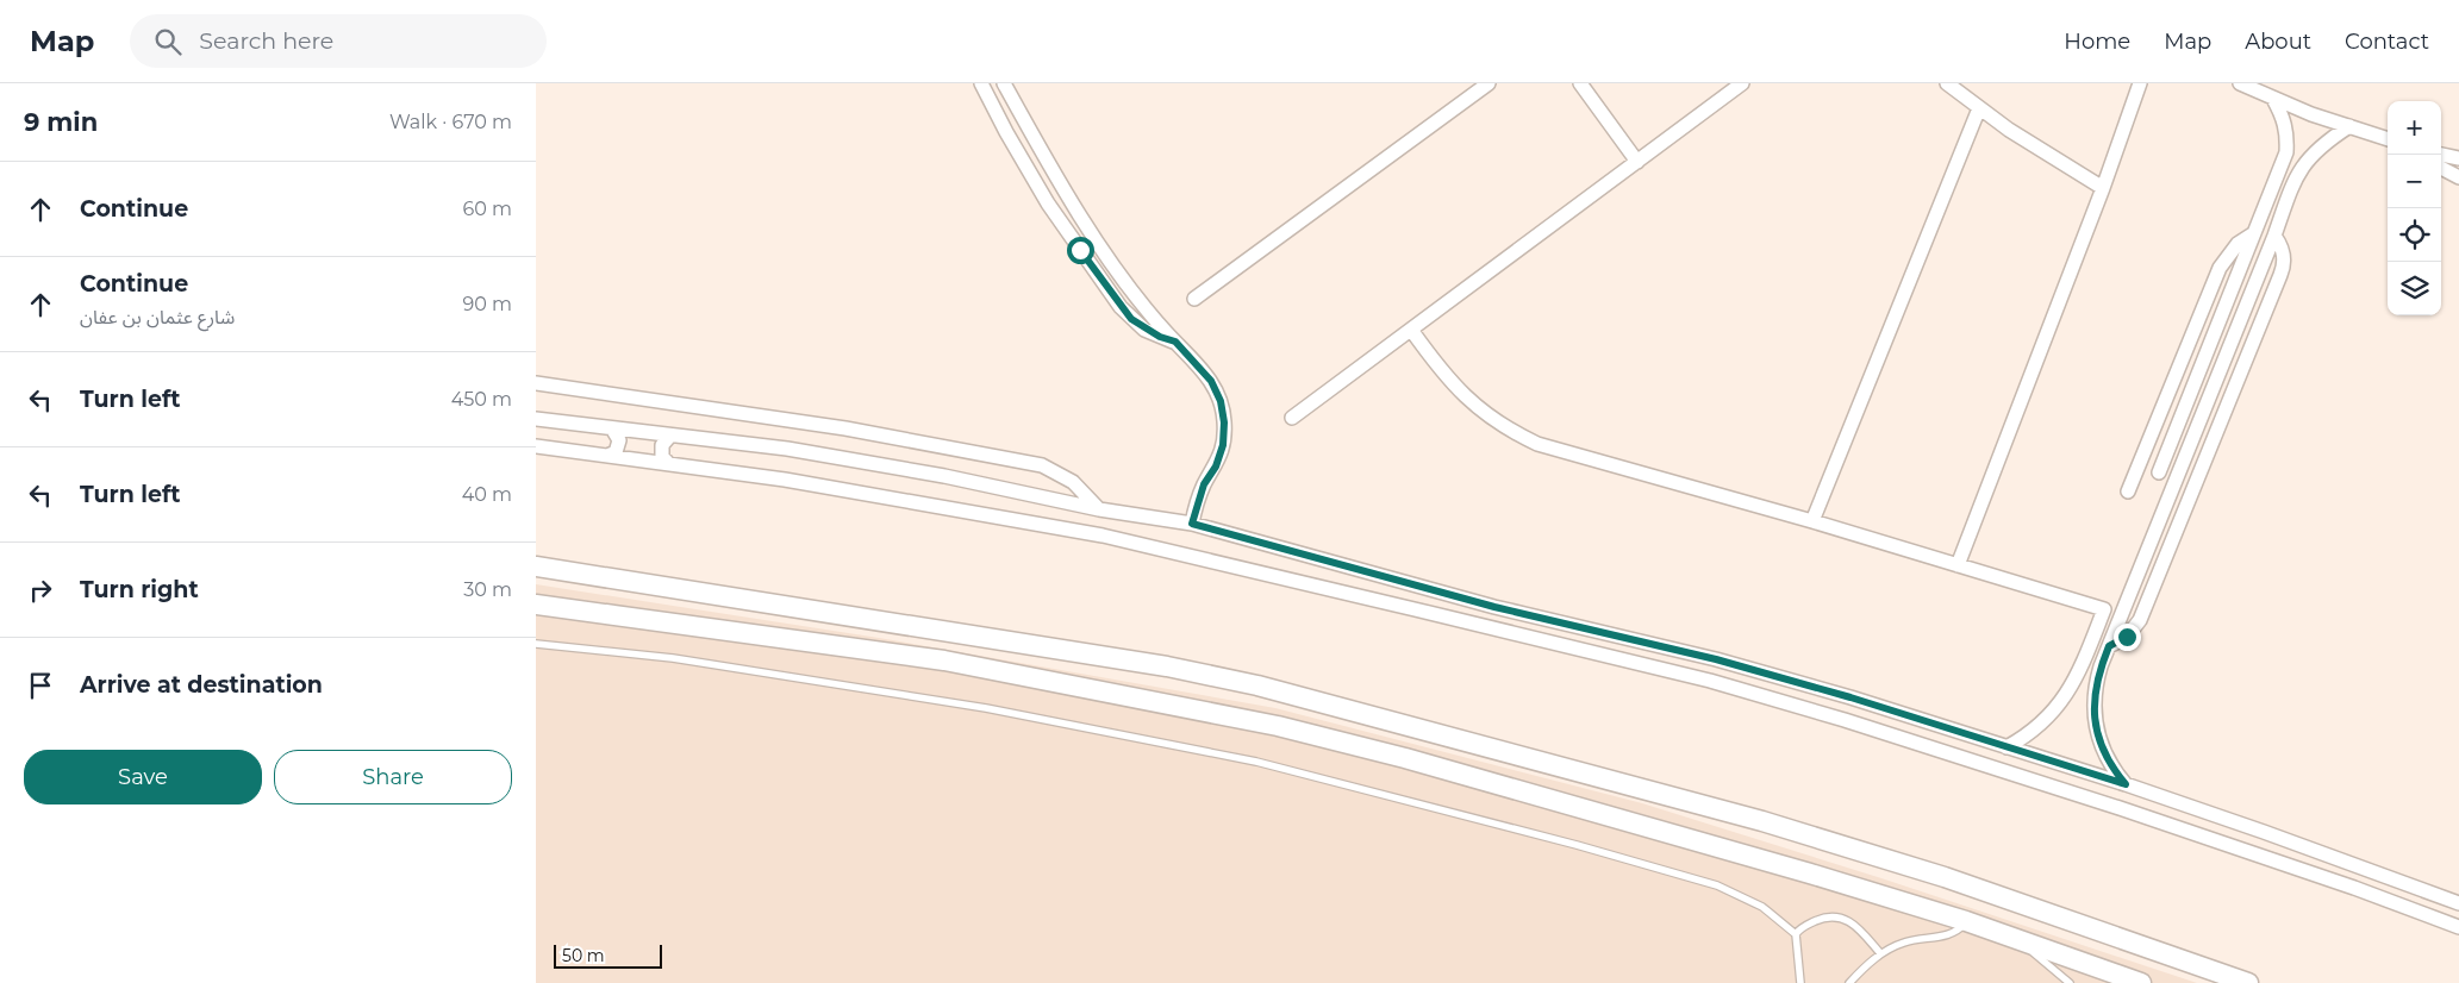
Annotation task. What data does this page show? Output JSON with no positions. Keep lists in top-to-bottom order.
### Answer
{
  "scale_bar": "50 m",
  "page": {
    "header": "Map",
    "search": "Search here",
    "nav": [
      "Home",
      "Map",
      "About",
      "Contact"
    ],
    "heading": ["9 min", "Walk · 670 m"],
    "map_buttons": ["+", "−"],
    "list": [
      ["Continue", "60 m"],
      ["Continue", "شارع عثمان بن عفان", "90 m"],
      ["Turn left", "450 m"],
      ["Turn left", "40 m"],
      ["Turn right", "30 m"],
      "Arrive at destination"
    ],
    "buttons": ["Save", "Share"],
    "scale": "50 m"
  }
}
